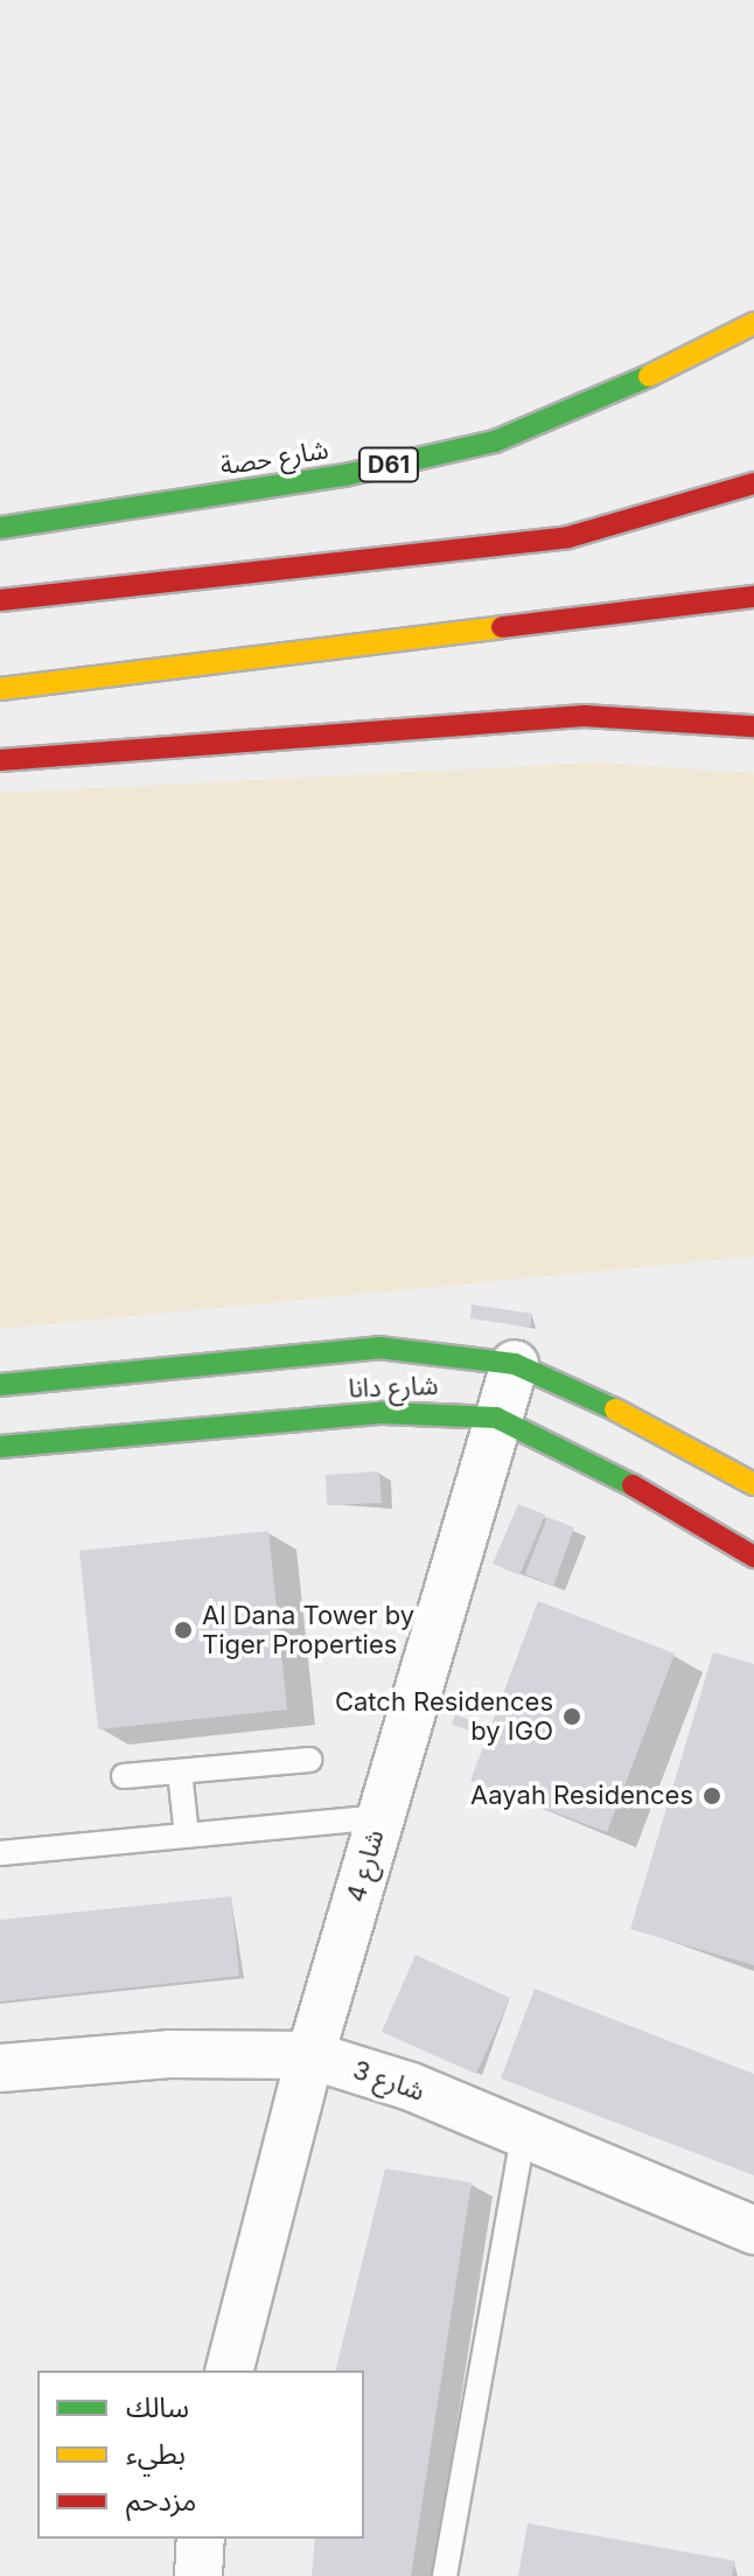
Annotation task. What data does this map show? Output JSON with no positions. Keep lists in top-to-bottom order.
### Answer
{
  "streets": {
    "main road": ["شارع حصة", "D61", "شارع دانا"],
    "street": ["شارع 4", "شارع 3"]
  },
  "crossings": [
    ["شارع دانا", "شارع 4"],
    ["شارع 4", "شارع 3"]
  ],
  "places": ["Al Dana Tower by Tiger Properties", "Catch Residences by IGO", "Aayah Residences"],
  "legend": ["سالك", "بطيء", "مزدحم"]
}
